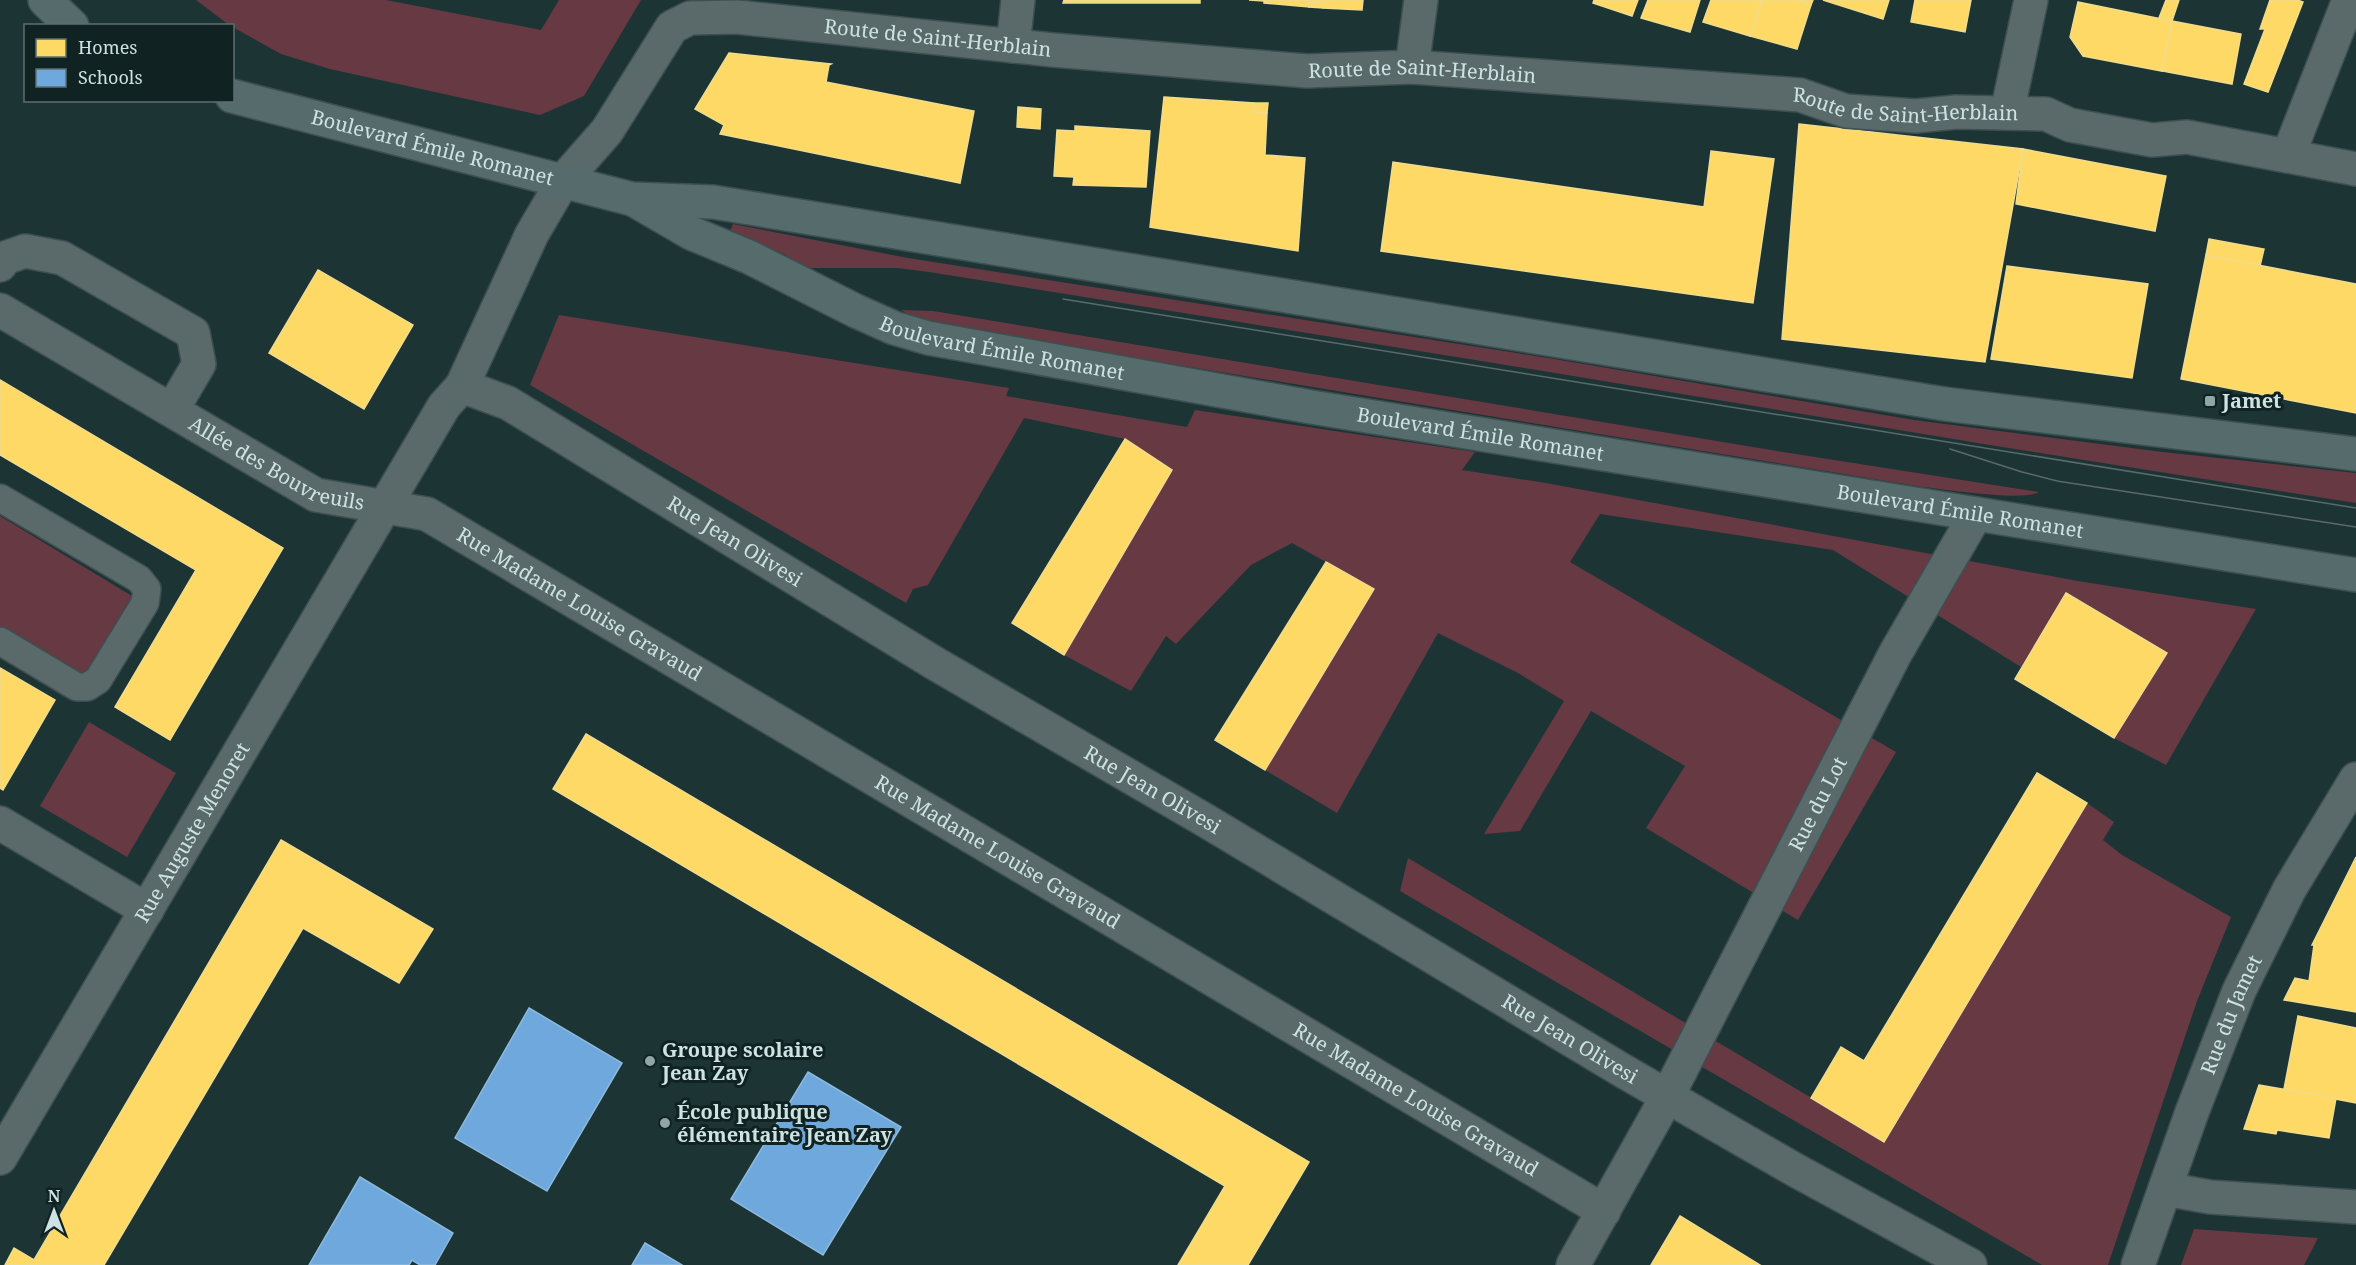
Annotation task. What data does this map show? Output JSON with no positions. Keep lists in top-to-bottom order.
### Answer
{
  "streets": {
    "main road": ["Boulevard Émile Romanet"],
    "street": [
      "Route de Saint-Herblain",
      "Allée des Bouvreuils",
      "Rue Jean Olivesi",
      "Rue Madame Louise Gravaud",
      "Rue du Lot",
      "Rue Auguste Menoret",
      "Rue du Jamet"
    ]
  },
  "crossings": [
    ["Route de Saint-Herblain", "Boulevard Émile Romanet"],
    ["Route de Saint-Herblain", "Rue Jean Olivesi"],
    ["Boulevard Émile Romanet", "Rue du Lot"],
    ["Allée des Bouvreuils", "Rue Madame Louise Gravaud"],
    ["Allée des Bouvreuils", "Rue Auguste Menoret"],
    ["Rue Jean Olivesi", "Rue du Lot"],
    ["Rue Madame Louise Gravaud", "Rue du Lot"],
    ["Rue Madame Louise Gravaud", "Rue Auguste Menoret"]
  ],
  "places": {
    "transit": ["Jamet"],
    "other": ["Groupe scolaire Jean Zay", "École publique élémentaire Jean Zay"]
  },
  "legend": ["Homes", "Schools"],
  "north": "top"
}
